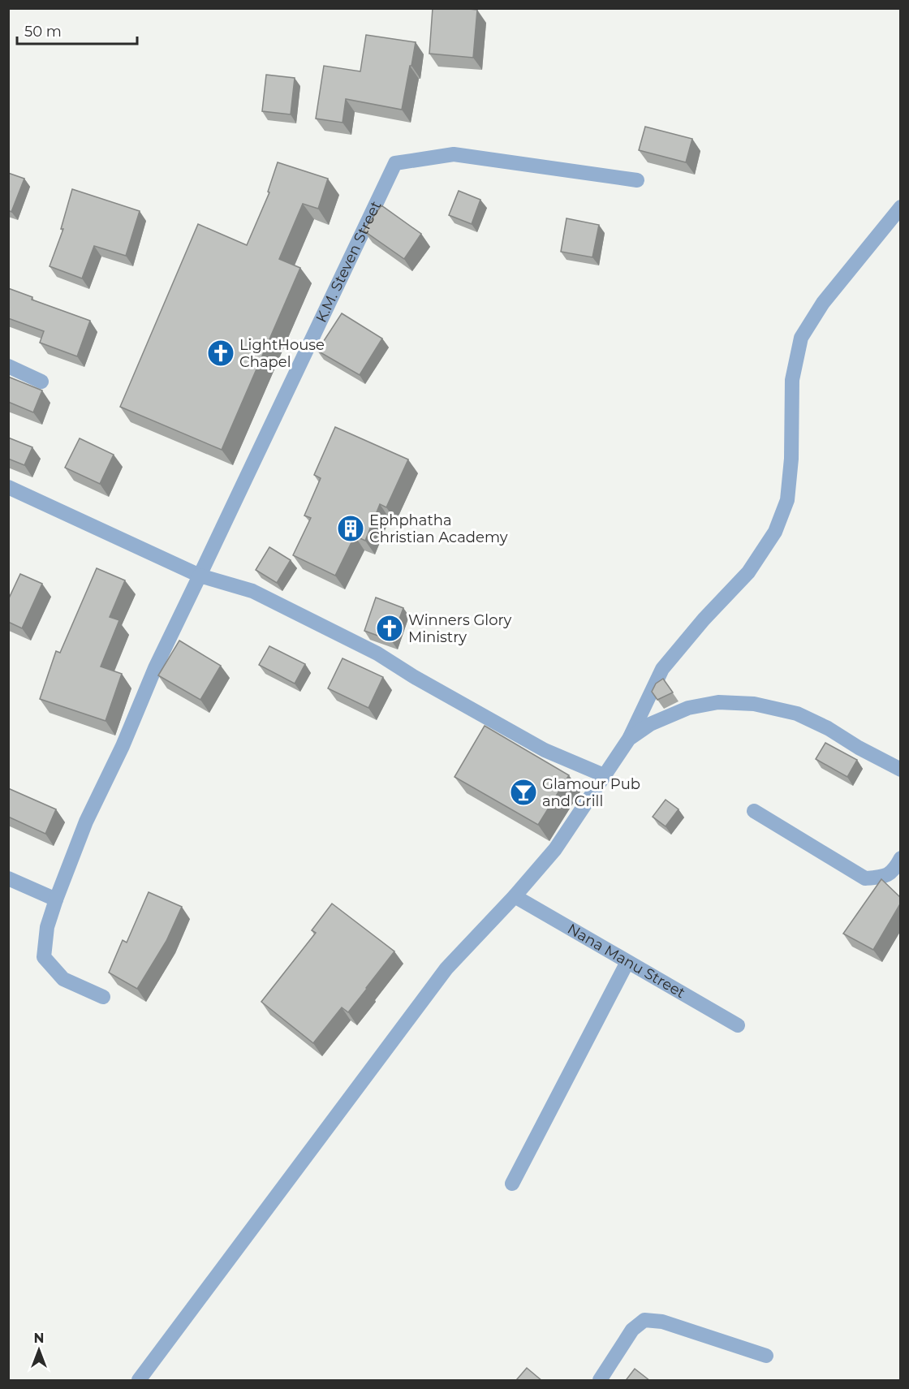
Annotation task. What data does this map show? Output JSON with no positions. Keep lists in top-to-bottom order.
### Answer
{
  "streets": {
    "street": ["K.M. Steven Street", "Nana Manu Street"]
  },
  "places": {
    "church": ["LightHouse Chapel", "Winners Glory Ministry"],
    "building": ["Ephphatha Christian Academy"],
    "bar": ["Glamour Pub and Grill"]
  },
  "scale_bar": "50 m",
  "north": "top"
}
